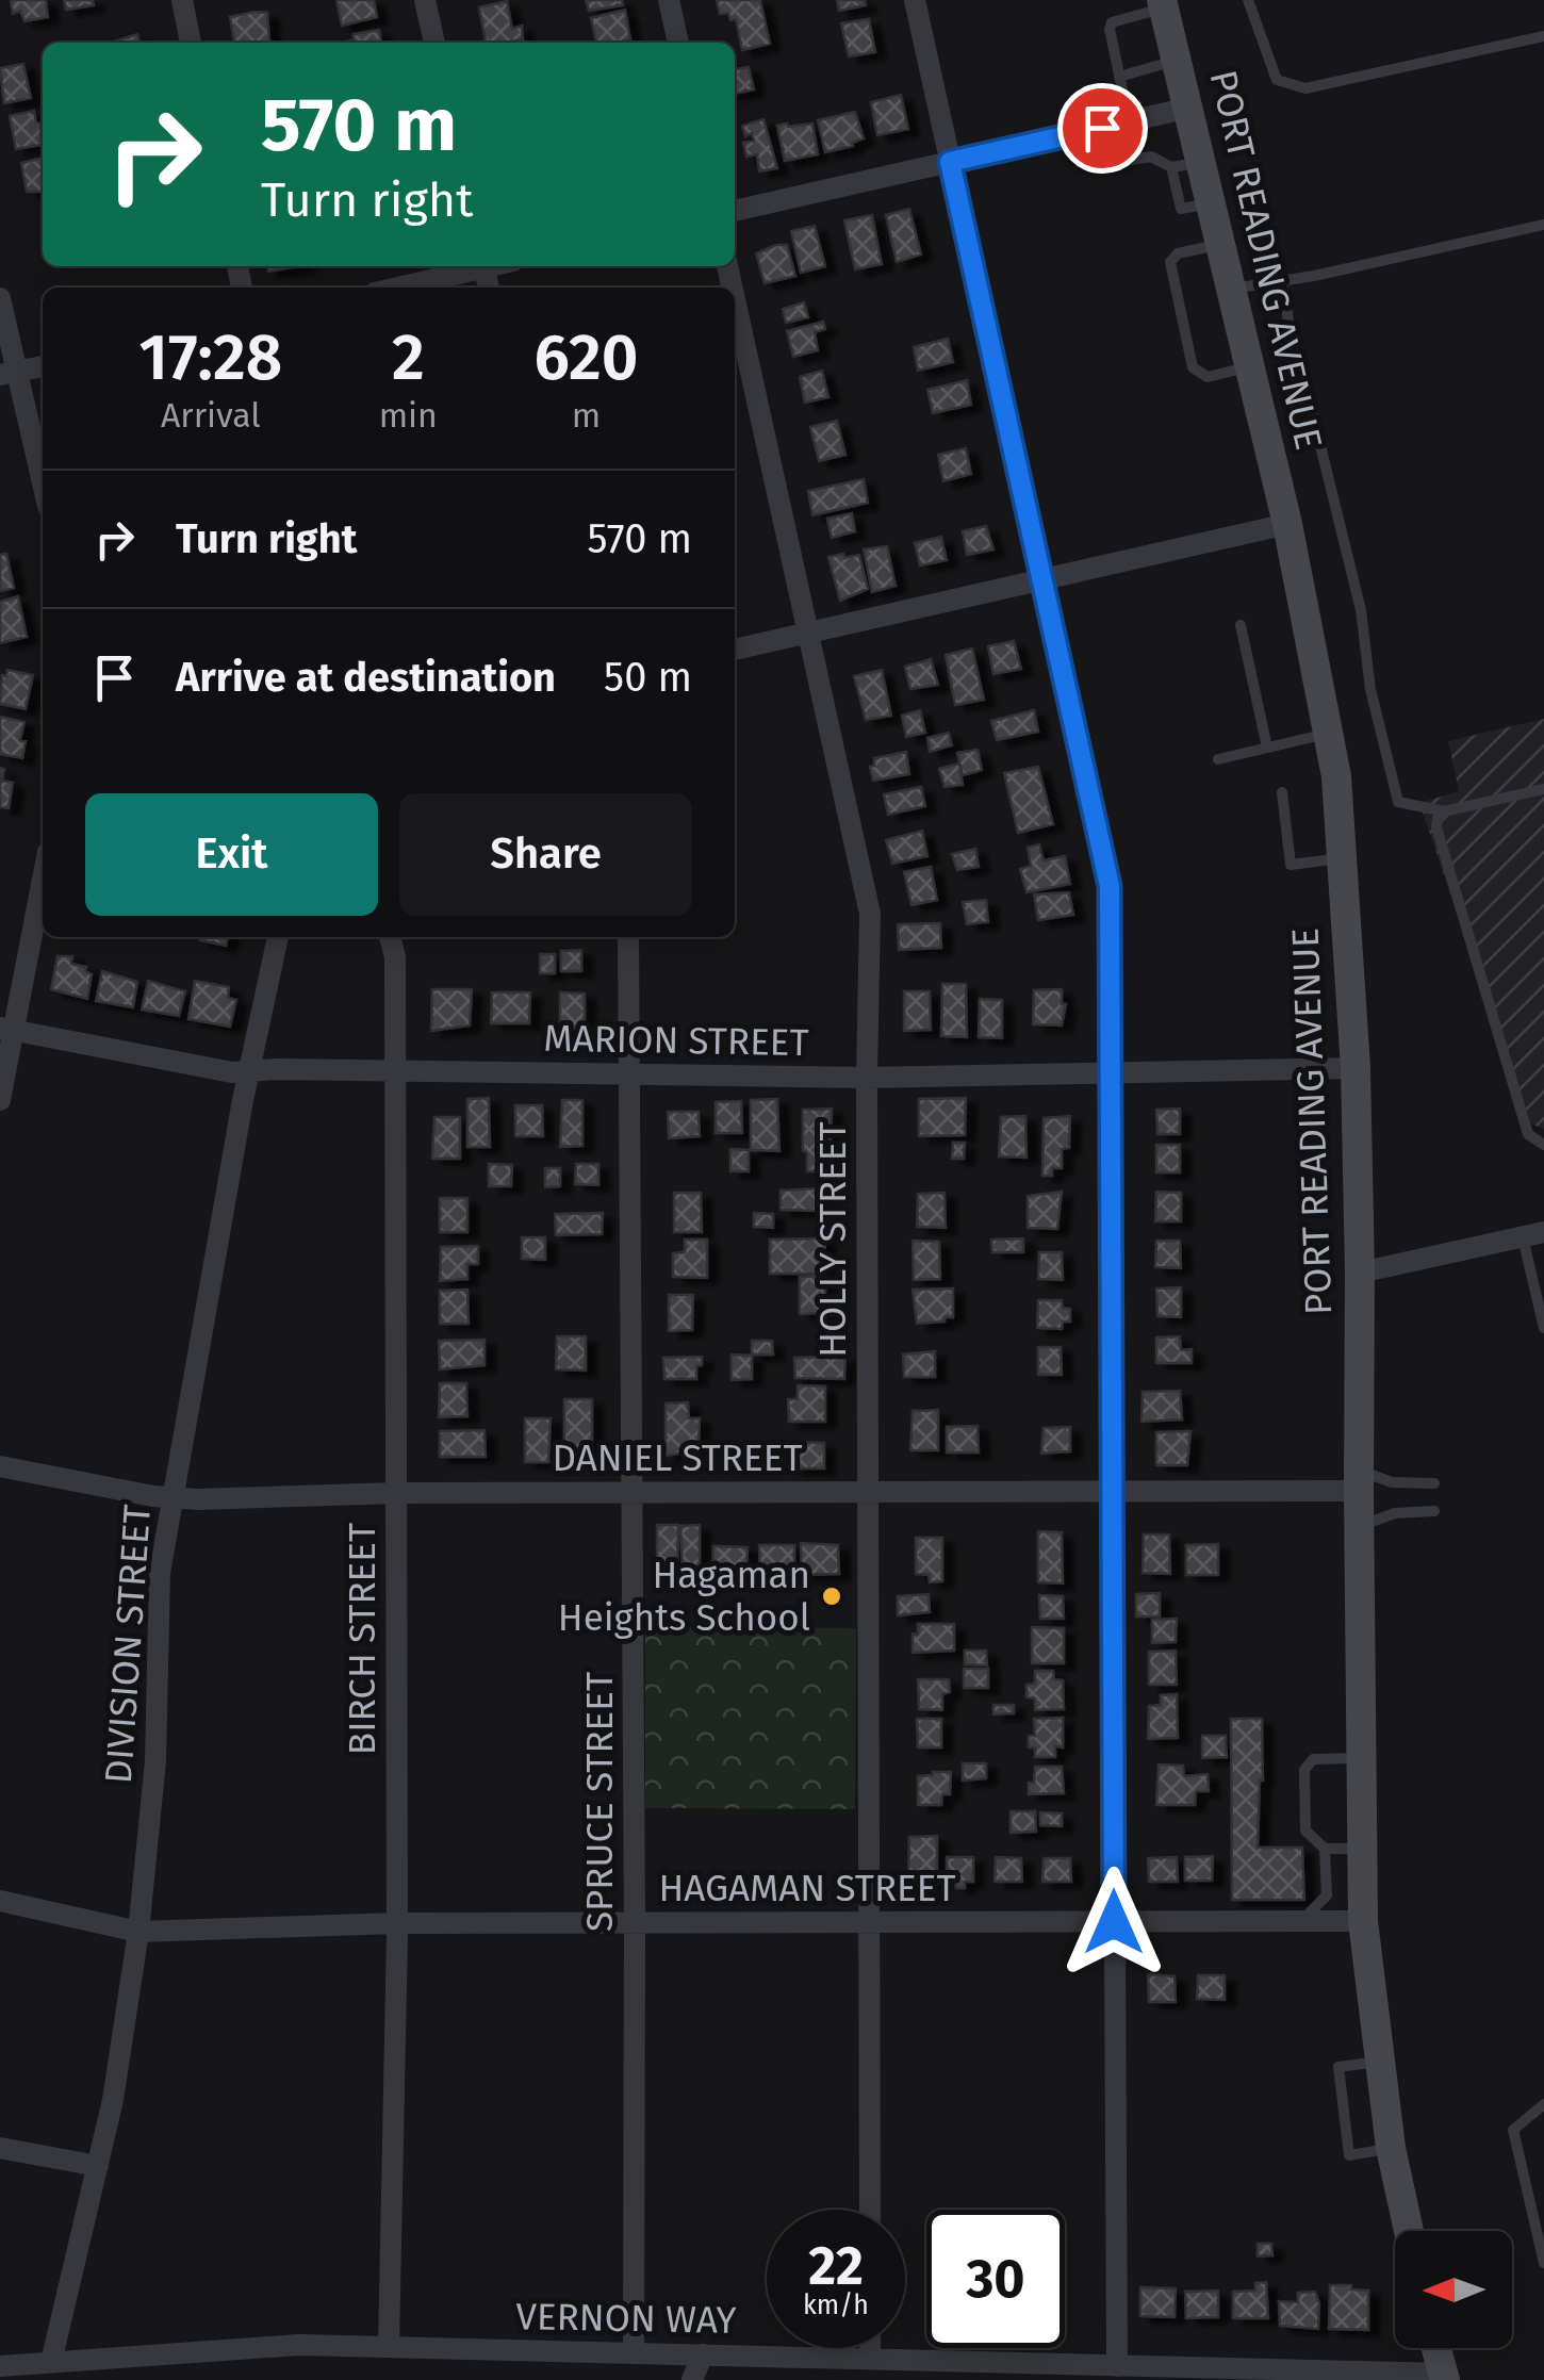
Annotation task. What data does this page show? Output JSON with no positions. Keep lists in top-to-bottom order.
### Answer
{
  "streets": {
    "street": [
      "PORT READING AVENUE",
      "MARION STREET",
      "HOLLY STREET",
      "DANIEL STREET",
      "BIRCH STREET",
      "DIVISION STREET",
      "SPRUCE STREET",
      "HAGAMAN STREET",
      "VERNON WAY"
    ]
  },
  "crossings": [
    ["PORT READING AVENUE", "MARION STREET"],
    ["PORT READING AVENUE", "DANIEL STREET"],
    ["PORT READING AVENUE", "HAGAMAN STREET"],
    ["MARION STREET", "HOLLY STREET"],
    ["MARION STREET", "BIRCH STREET"],
    ["MARION STREET", "DIVISION STREET"],
    ["MARION STREET", "SPRUCE STREET"],
    ["HOLLY STREET", "DANIEL STREET"],
    ["HOLLY STREET", "HAGAMAN STREET"],
    ["DANIEL STREET", "BIRCH STREET"],
    ["DANIEL STREET", "DIVISION STREET"],
    ["DANIEL STREET", "SPRUCE STREET"],
    ["BIRCH STREET", "HAGAMAN STREET"],
    ["BIRCH STREET", "VERNON WAY"],
    ["DIVISION STREET", "HAGAMAN STREET"],
    ["DIVISION STREET", "VERNON WAY"],
    ["SPRUCE STREET", "HAGAMAN STREET"],
    ["SPRUCE STREET", "VERNON WAY"]
  ],
  "places": ["Hagaman Heights School"],
  "north": "left",
  "page": {
    "turn": ["570 m", "Turn right"],
    "eta": [
      "17:28",
      "Arrival",
      "2",
      "min",
      "620",
      "m"
    ],
    "list": [
      {
        "name": "Turn right",
        "value": "570 m"
      },
      {
        "name": "Arrive at destination",
        "value": "50 m"
      }
    ],
    "buttons": ["Exit", "Share"],
    "speed": "22 km/h",
    "limit": "30"
  }
}
